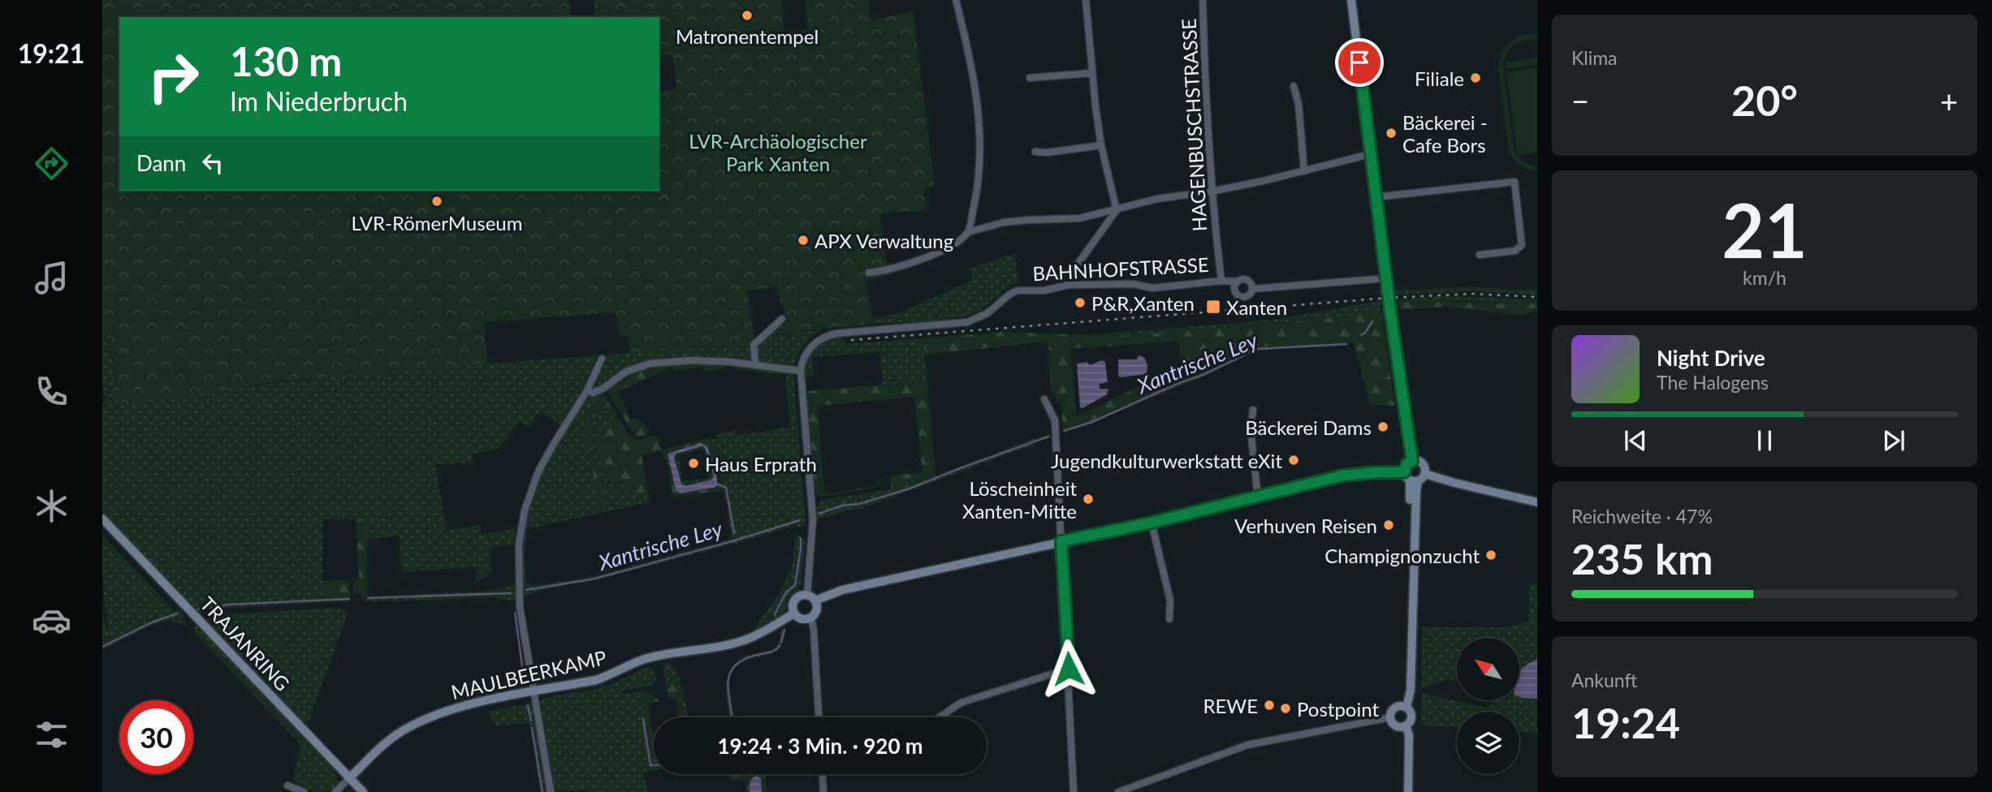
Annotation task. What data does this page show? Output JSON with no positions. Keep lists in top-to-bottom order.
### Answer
{
  "streets": {
    "street": [
      "HAGENBUSCHSTRASSE",
      "BAHNHOFSTRASSE",
      "TRAJANRING",
      "MAULBEERKAMP"
    ]
  },
  "crossings": [
    ["HAGENBUSCHSTRASSE", "BAHNHOFSTRASSE"],
    ["TRAJANRING", "MAULBEERKAMP"]
  ],
  "water": ["Xantrische Ley"],
  "parks": ["LVR-Archäologischer Park Xanten"],
  "places": {
    "other": [
      "Matronentempel",
      "Filiale",
      "Bäckerei - Cafe Bors",
      "LVR-RömerMuseum",
      "APX Verwaltung",
      "P&R,Xanten",
      "Bäckerei Dams",
      "Jugendkulturwerkstatt eXit",
      "Haus Erprath",
      "Löscheinheit Xanten-Mitte",
      "Verhuven Reisen",
      "Champignonzucht",
      "REWE",
      "Postpoint"
    ],
    "transit": ["Xanten"]
  },
  "north": "top left",
  "page": {
    "tabs": "19:21",
    "tile": [
      "Klima",
      ["21", "km/h"],
      ["Reichweite · 47%", "235 km"],
      ["Ankunft", "19:24"]
    ],
    "turn": ["130 m", "Im Niederbruch"],
    "heat": ["−", "20°", "+"],
    "then": "Dann",
    "song": ["Night Drive", "The Halogens"],
    "limit": "30",
    "trip": "19:24 · 3 Min. · 920 m"
  }
}
